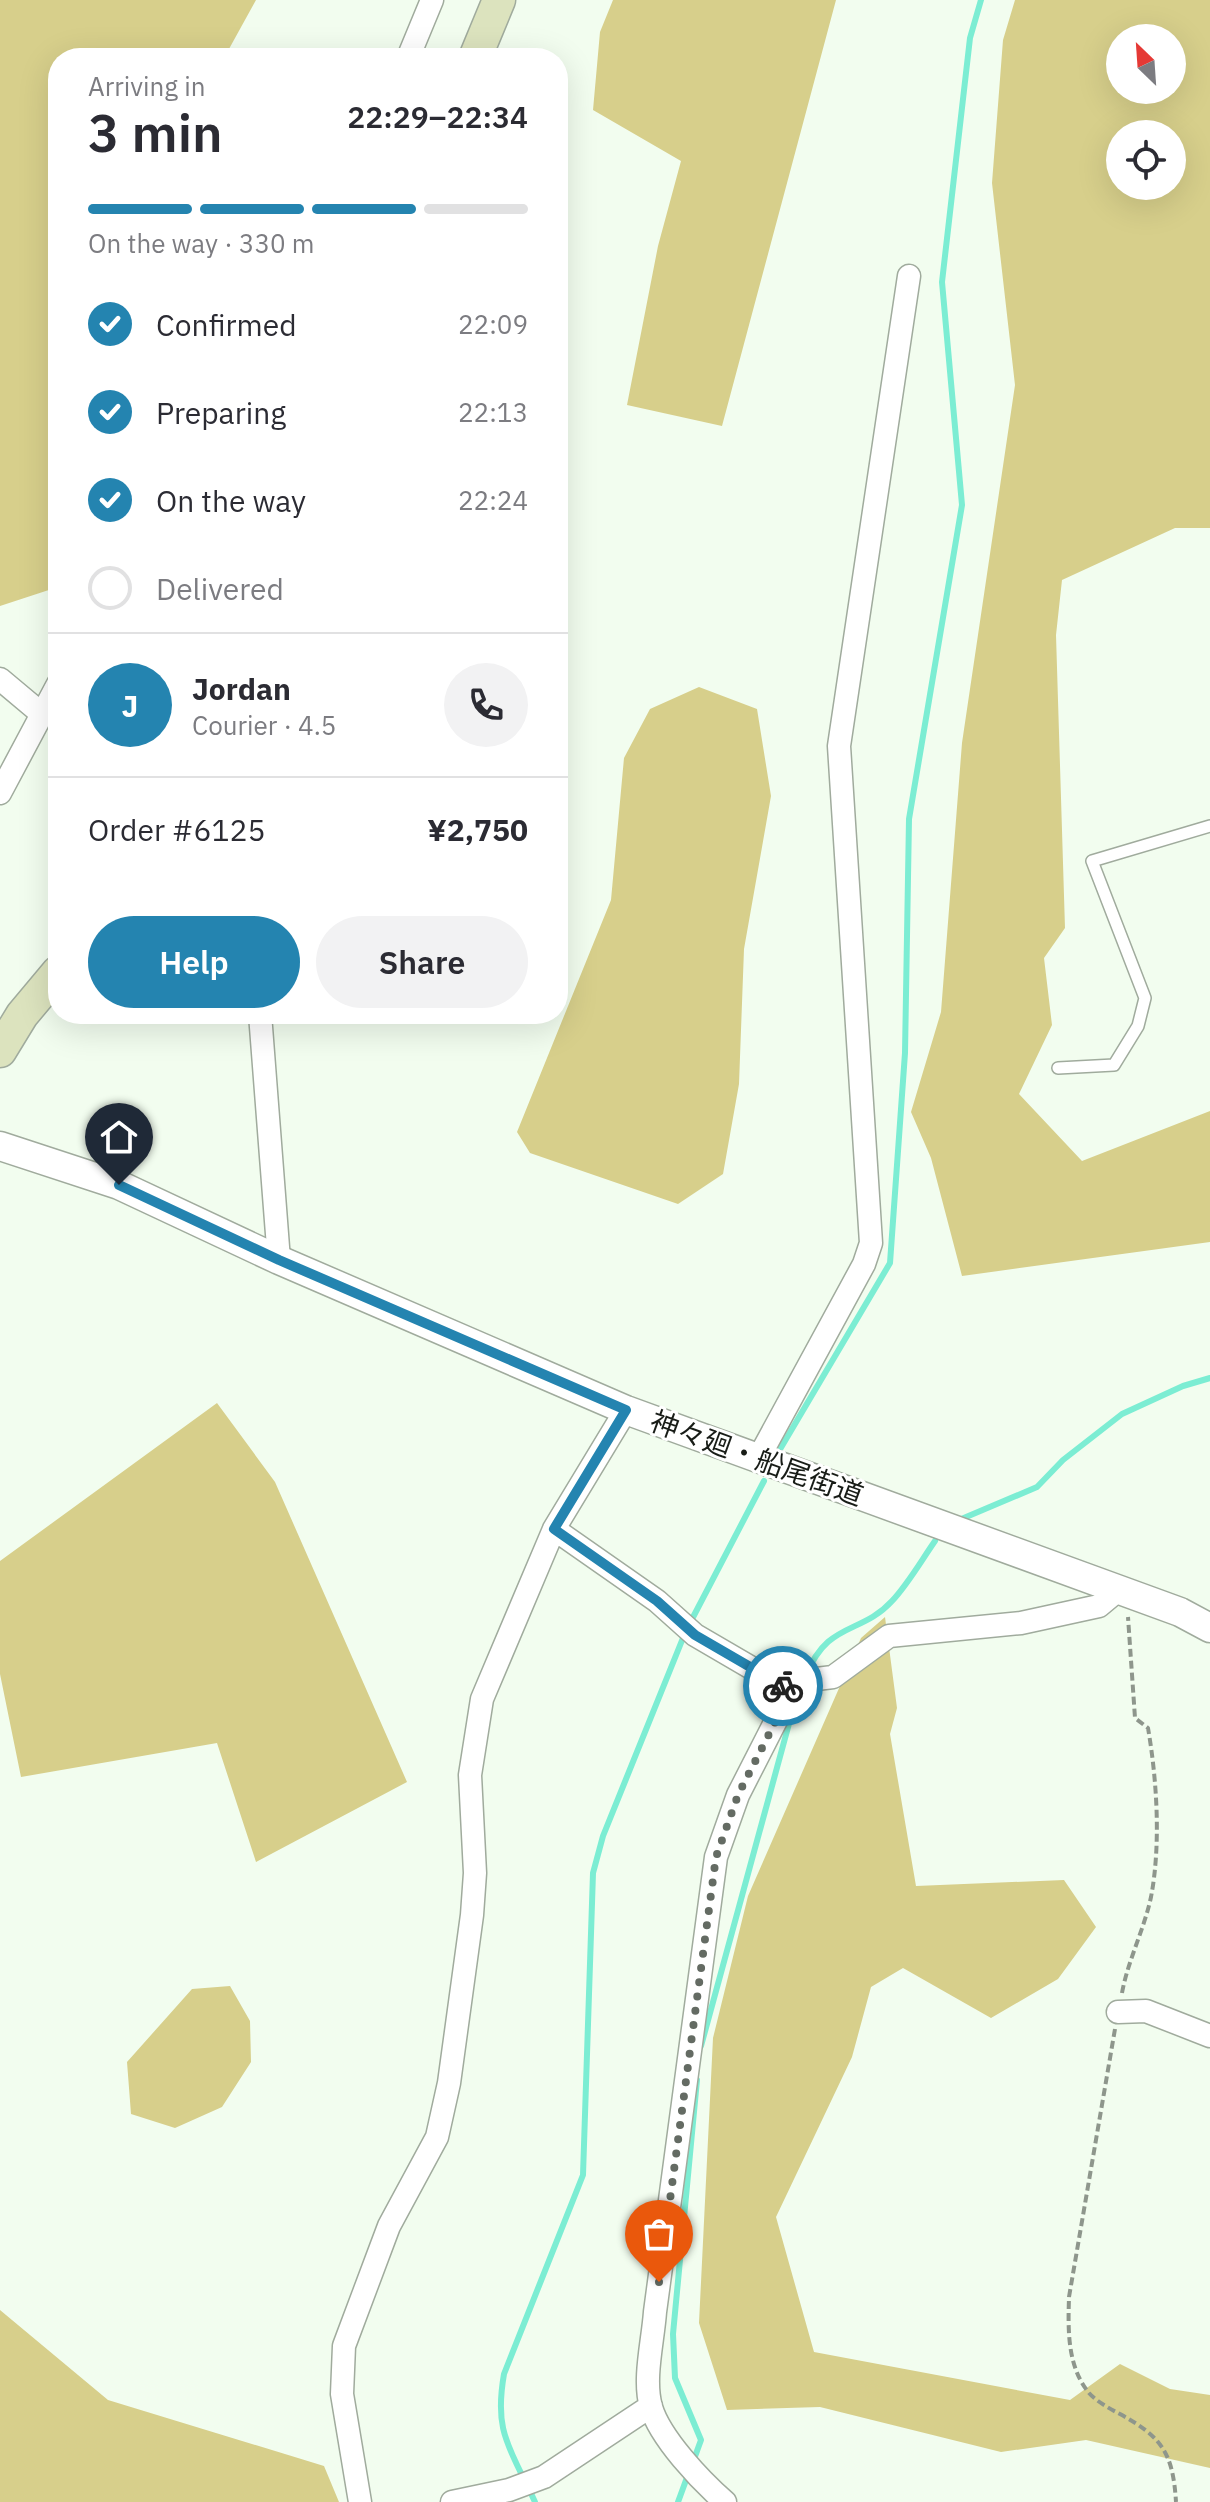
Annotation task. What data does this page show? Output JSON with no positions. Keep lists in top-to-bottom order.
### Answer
{
  "streets": {
    "street": ["神々廻・船尾街道"]
  },
  "north": "top left",
  "page": {
    "heading": ["3 min", "Arriving in", "22:29–22:34"],
    "panel": [
      "Jordan",
      "Courier · 4.5",
      "Order #6125",
      "¥2,750"
    ],
    "bar": "On the way · 330 m",
    "list": [
      ["Confirmed", "22:09"],
      ["Preparing", "22:13"],
      ["On the way", "22:24"],
      "Delivered"
    ],
    "round": "J",
    "buttons": ["Help", "Share"]
  }
}
